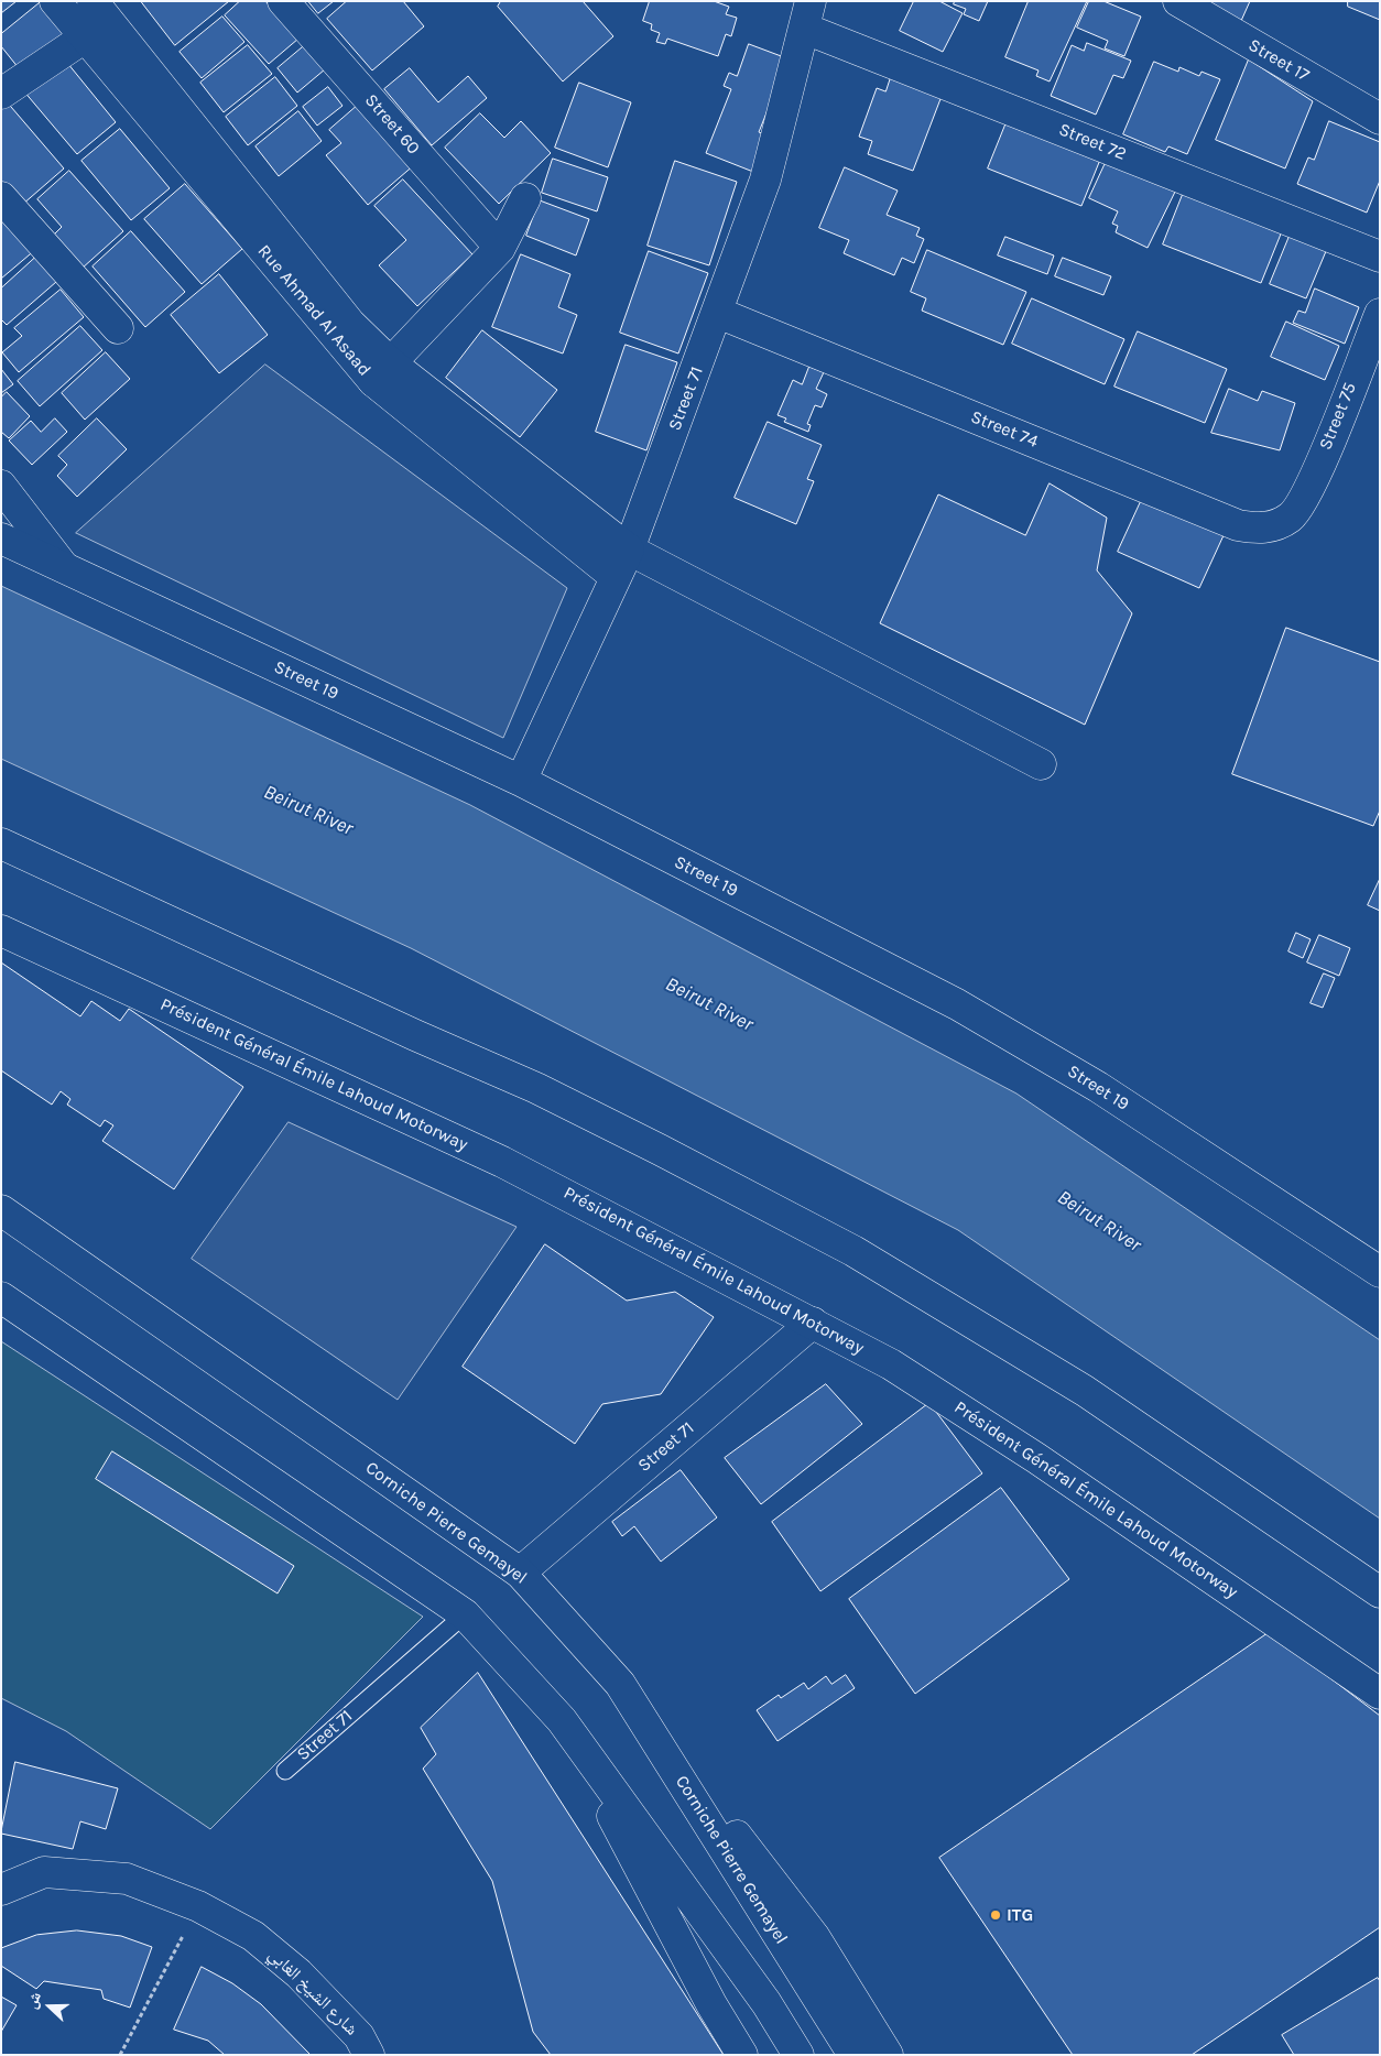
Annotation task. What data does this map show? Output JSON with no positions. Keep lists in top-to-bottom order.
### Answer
{
  "streets": {
    "main road": [
      "Street 17",
      "Street 60",
      "Street 72",
      "Rue Ahmad Al Asaad",
      "Street 71",
      "Street 75",
      "Street 74",
      "Street 19",
      "Président Général Émile Lahoud Motorway",
      "Corniche Pierre Gemayel",
      "شارع الشيخ الغابي"
    ]
  },
  "crossings": [
    ["Street 72", "Street 71"],
    ["Rue Ahmad Al Asaad", "Street 71"],
    ["Street 71", "Street 74"],
    ["Street 71", "Street 19"],
    ["Street 71", "Président Général Émile Lahoud Motorway"],
    ["Street 71", "Corniche Pierre Gemayel"],
    ["Street 75", "Street 74"]
  ],
  "water": ["Beirut River"],
  "places": ["ITG"],
  "north": "left"
}
